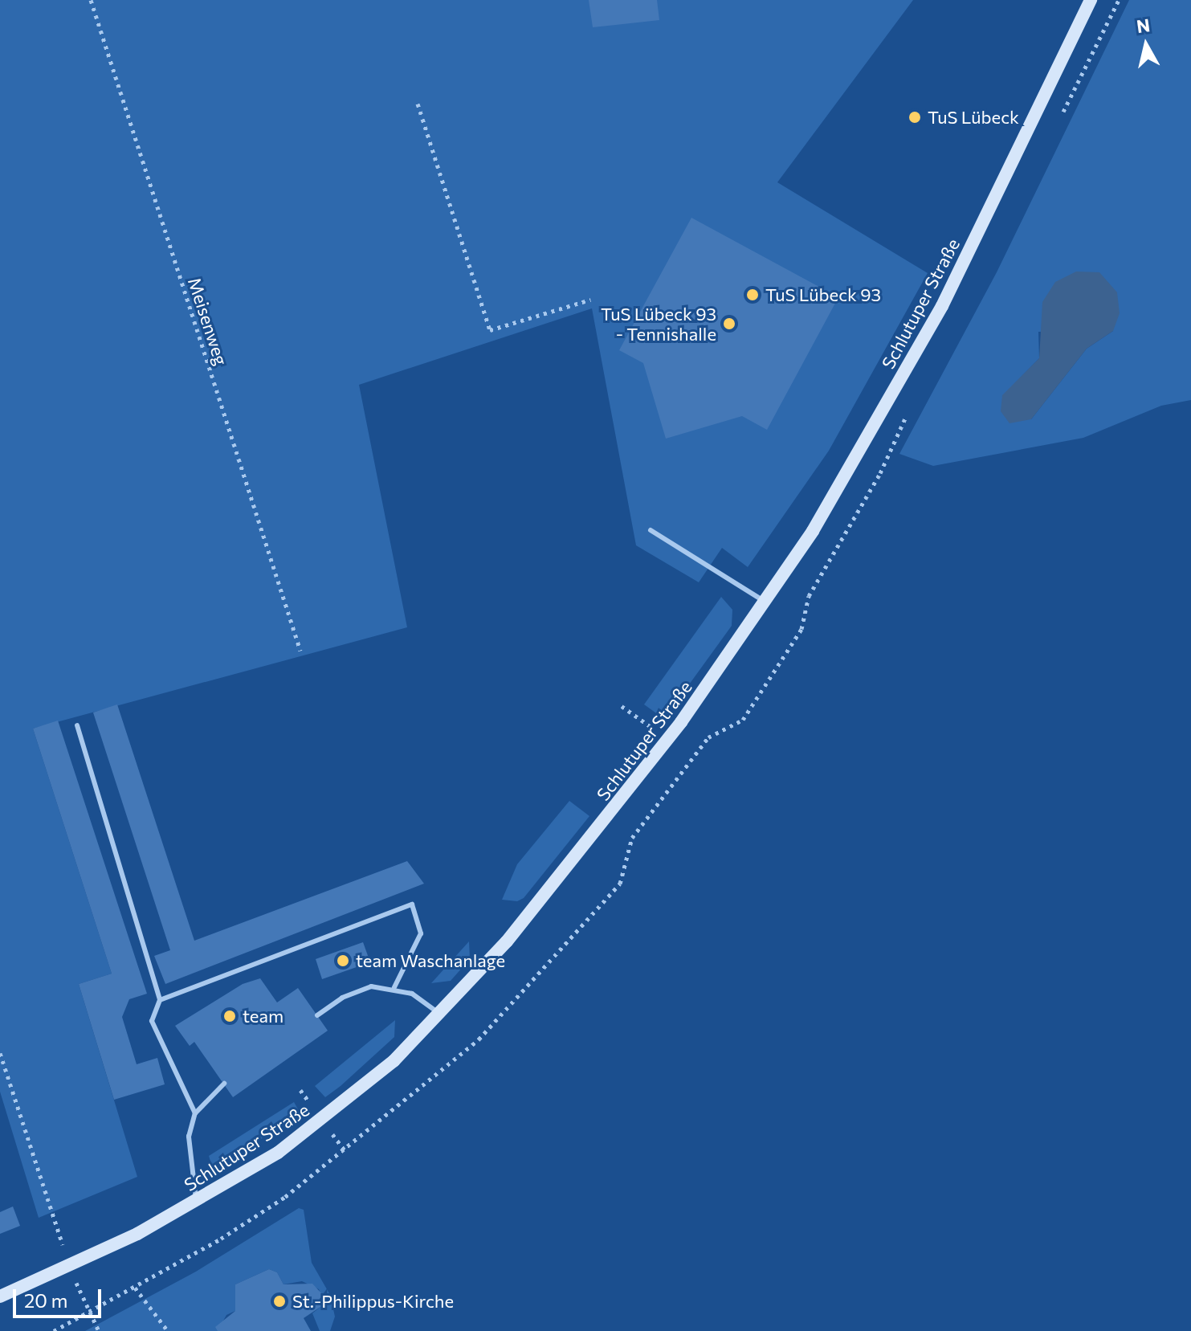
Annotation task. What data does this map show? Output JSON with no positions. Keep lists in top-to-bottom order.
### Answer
{
  "streets": {
    "main road": ["Schlutuper Straße"],
    "path": ["Meisenweg"]
  },
  "places": [
    "TuS Lübeck",
    "TuS Lübeck 93",
    "TuS Lübeck 93 - Tennishalle",
    "team Waschanlage",
    "team",
    "St.-Philippus-Kirche"
  ],
  "scale_bar": "20 m",
  "north": "top"
}
